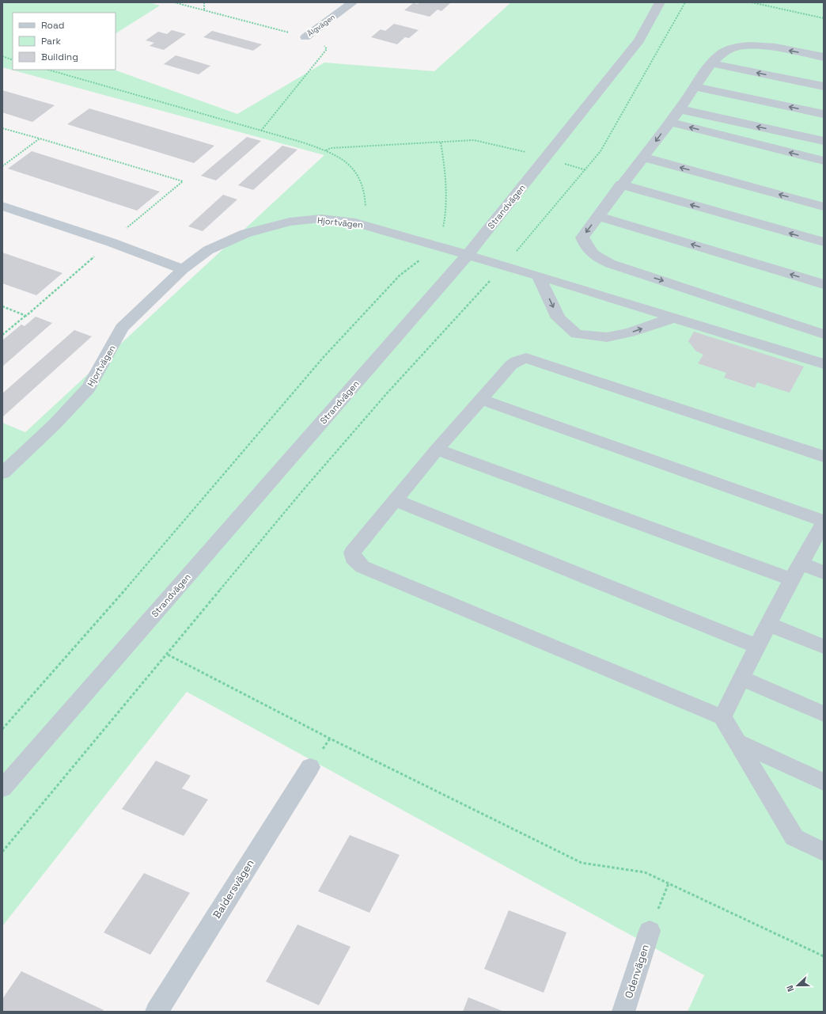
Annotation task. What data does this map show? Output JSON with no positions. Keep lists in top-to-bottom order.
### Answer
{
  "streets": {
    "street": [
      "Älgvägen",
      "Strandvägen",
      "Hjortvägen",
      "Baldersvägen",
      "Odenvägen"
    ]
  },
  "crossings": [
    ["Strandvägen", "Hjortvägen"]
  ],
  "legend": ["Road", "Park", "Building"],
  "north": "left"
}
